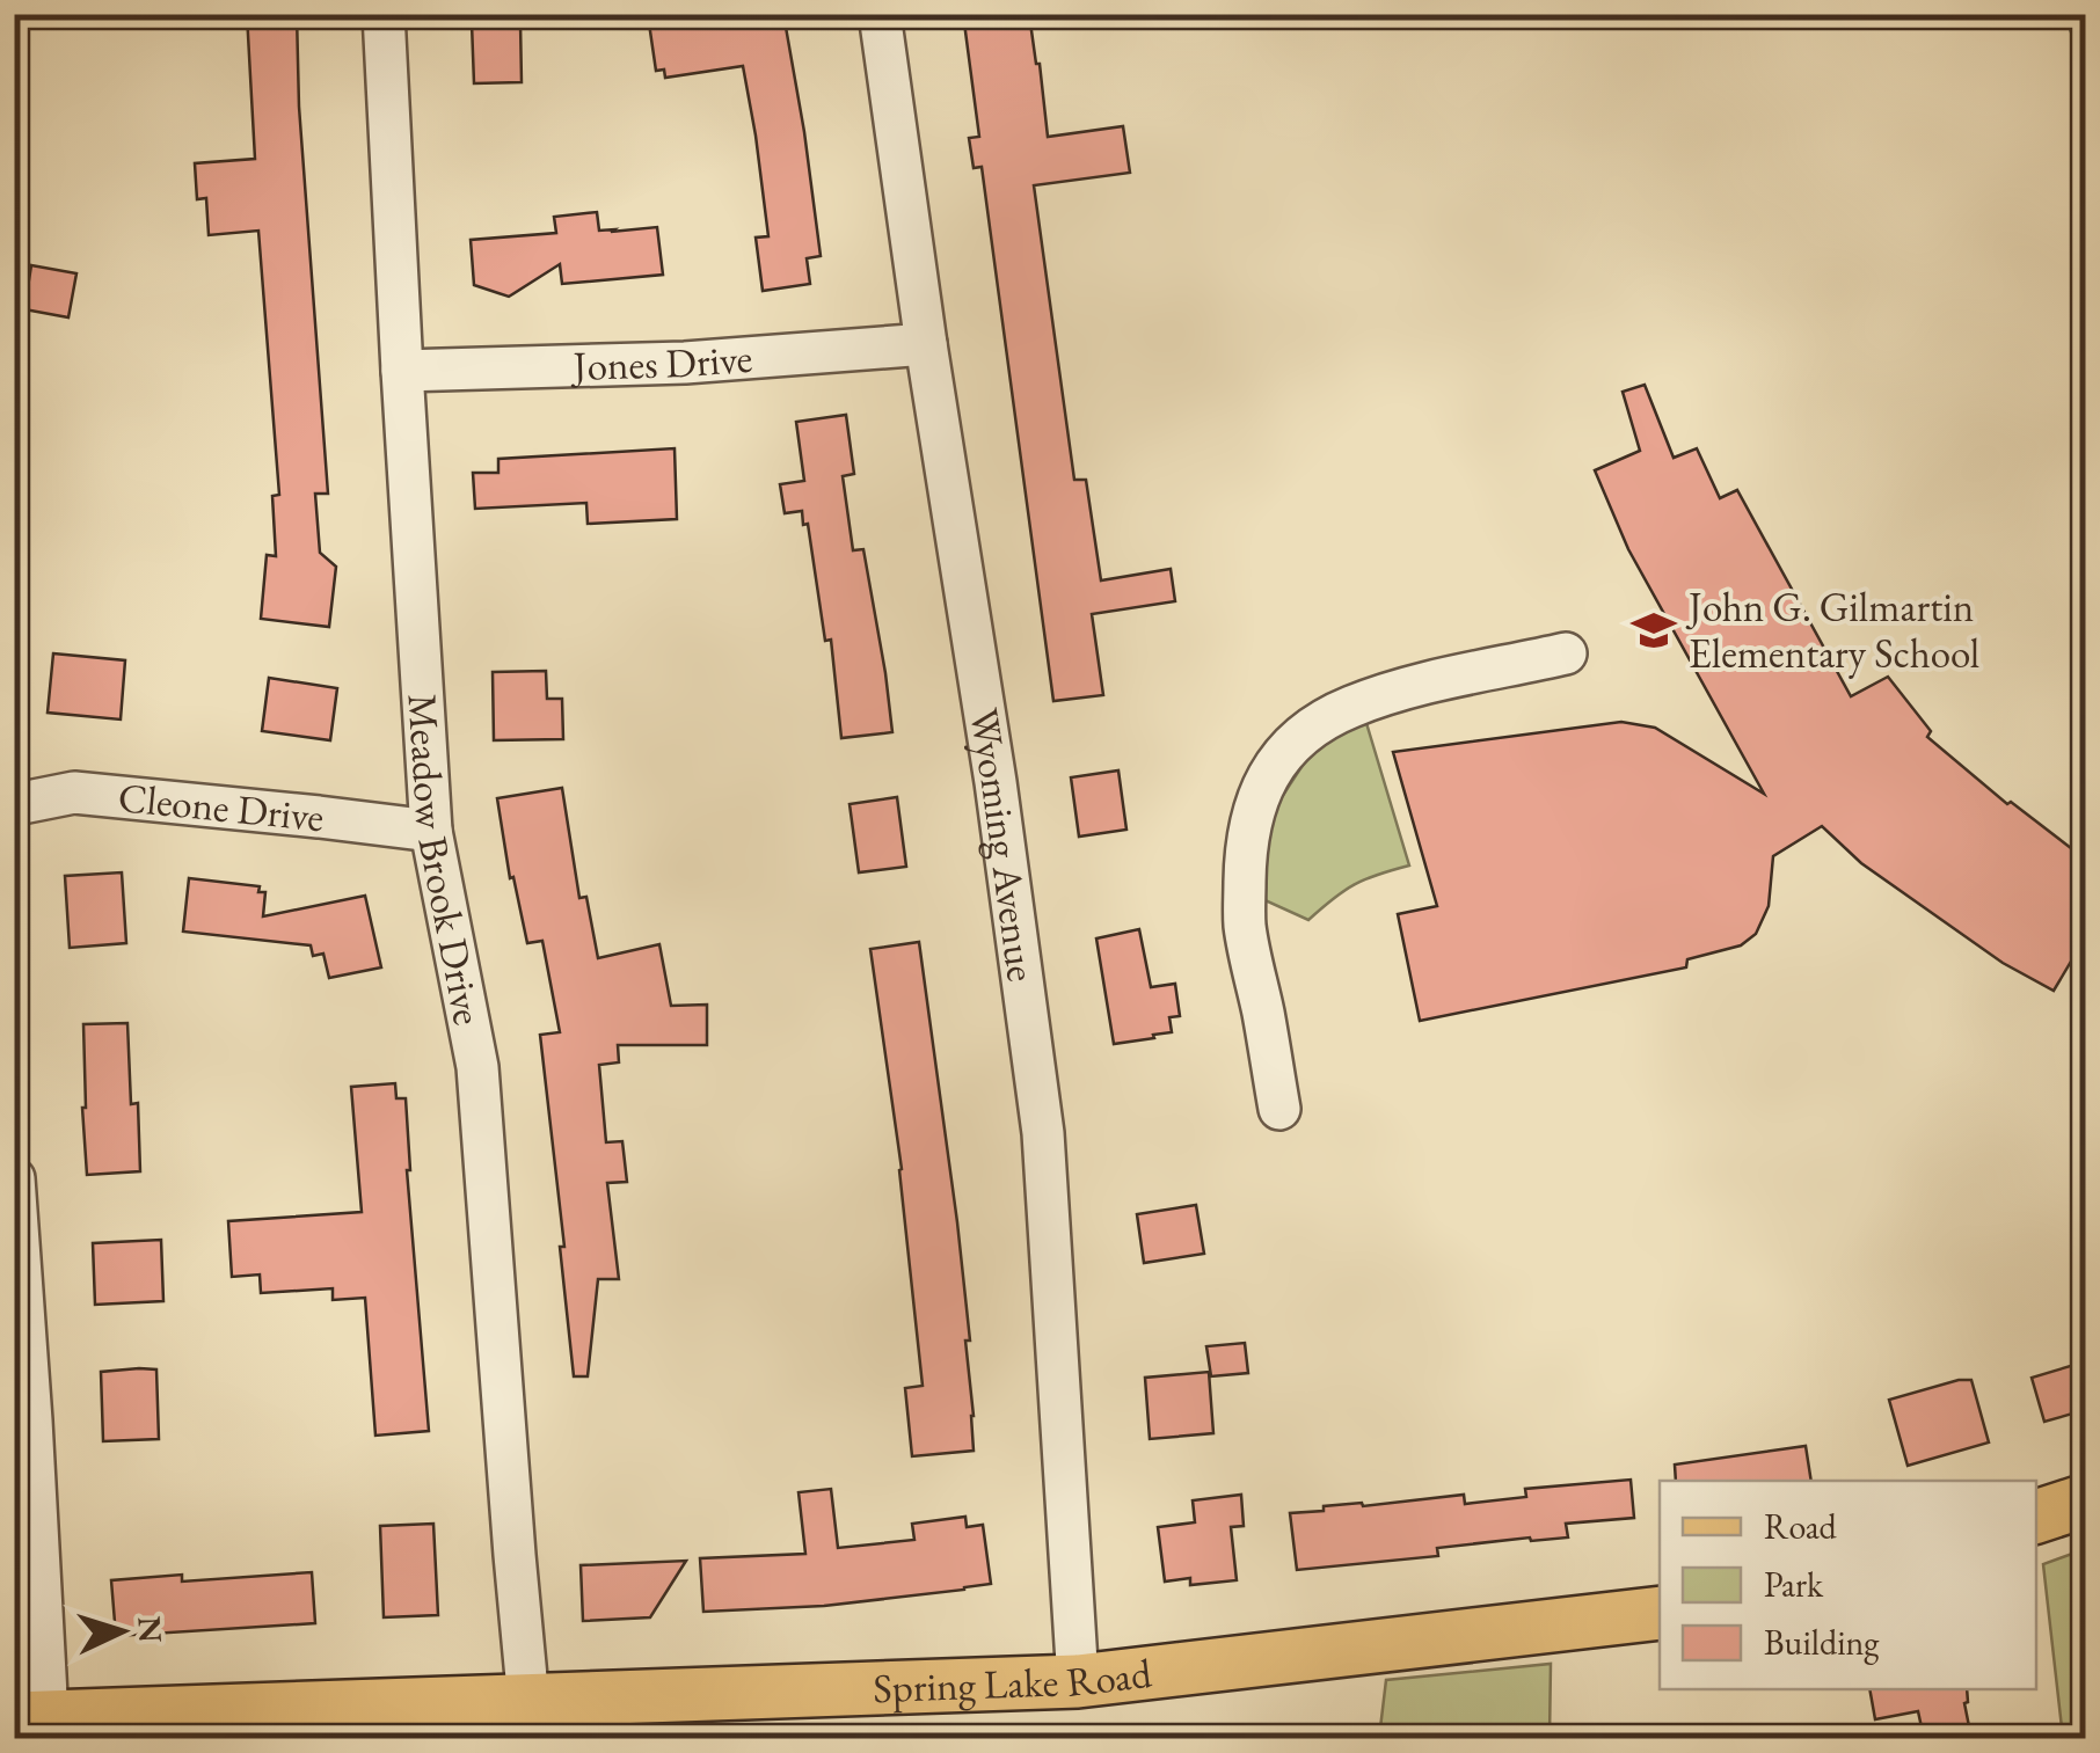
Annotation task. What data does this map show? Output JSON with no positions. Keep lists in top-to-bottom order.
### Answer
{
  "streets": {
    "main road": ["Spring Lake Road"],
    "street": [
      "Jones Drive",
      "Cleone Drive",
      "Wyoming Avenue",
      "Meadow Brook Drive"
    ]
  },
  "crossings": [
    ["Jones Drive", "Wyoming Avenue"],
    ["Jones Drive", "Meadow Brook Drive"],
    ["Cleone Drive", "Meadow Brook Drive"],
    ["Wyoming Avenue", "Spring Lake Road"],
    ["Meadow Brook Drive", "Spring Lake Road"]
  ],
  "places": {
    "school or university": ["John G. Gilmartin Elementary School"]
  },
  "legend": ["Road", "Park", "Building"],
  "north": "right"
}
